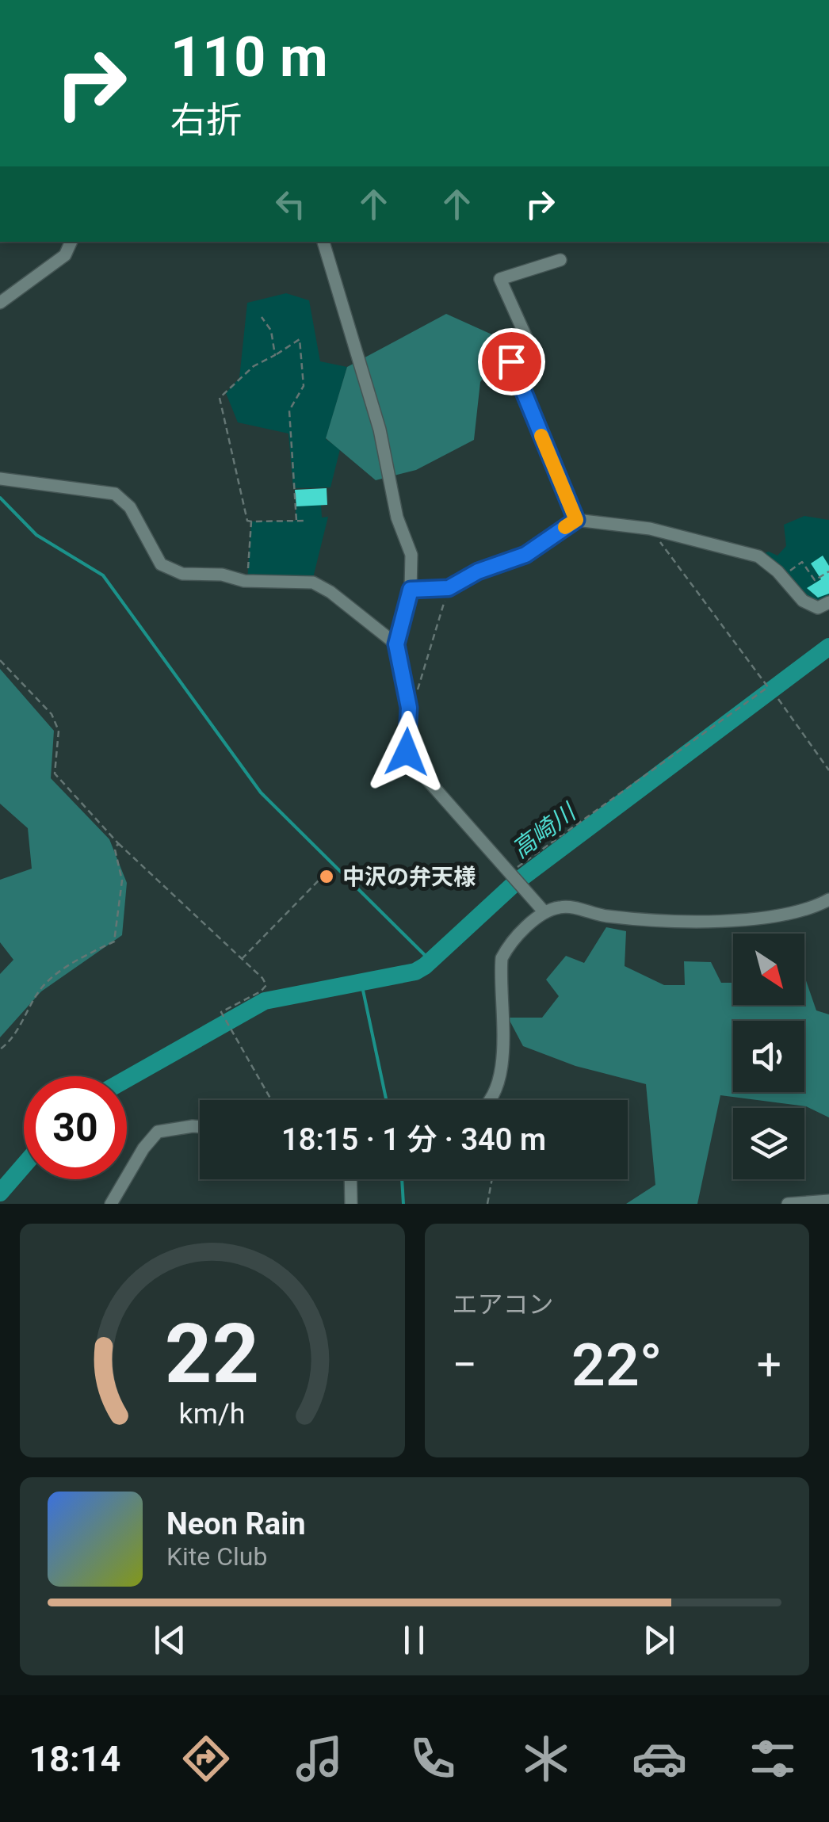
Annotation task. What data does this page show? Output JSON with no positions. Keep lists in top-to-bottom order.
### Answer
{
  "water": ["高崎川"],
  "places": ["中沢の弁天様"],
  "north": "bottom right",
  "page": {
    "turn": ["110 m", "右折"],
    "limit": "30",
    "trip": "18:15 · 1 分 · 340 m",
    "tile": "エアコン",
    "heat": ["−", "22°", "+"],
    "song": ["Neon Rain", "Kite Club"],
    "tabs": "18:14",
    "gauge": ["22", "km/h"]
  }
}
